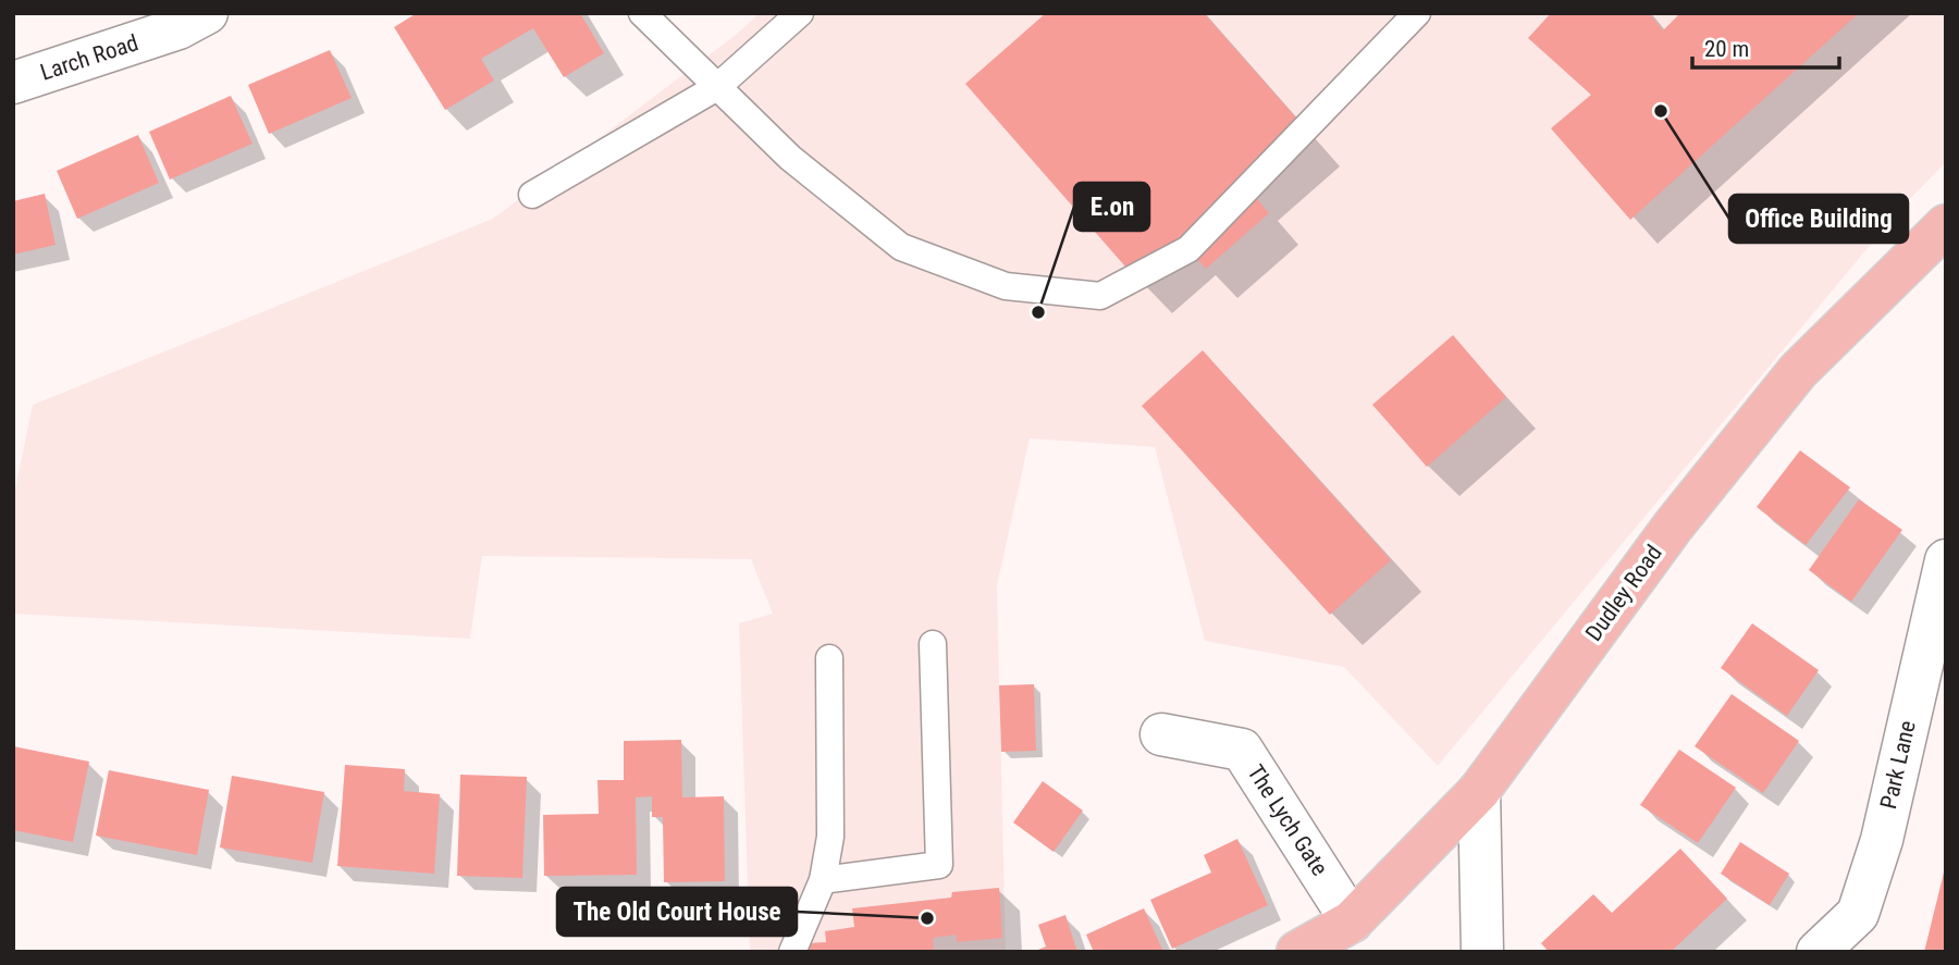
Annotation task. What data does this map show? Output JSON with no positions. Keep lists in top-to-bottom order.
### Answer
{
  "streets": {
    "main road": ["Dudley Road"],
    "street": ["Larch Road", "Park Lane", "The Lych Gate"]
  },
  "crossings": [
    ["Dudley Road", "The Lych Gate"]
  ],
  "places": ["Office Building", "E.on", "The Old Court House"],
  "scale_bar": "20 m"
}
